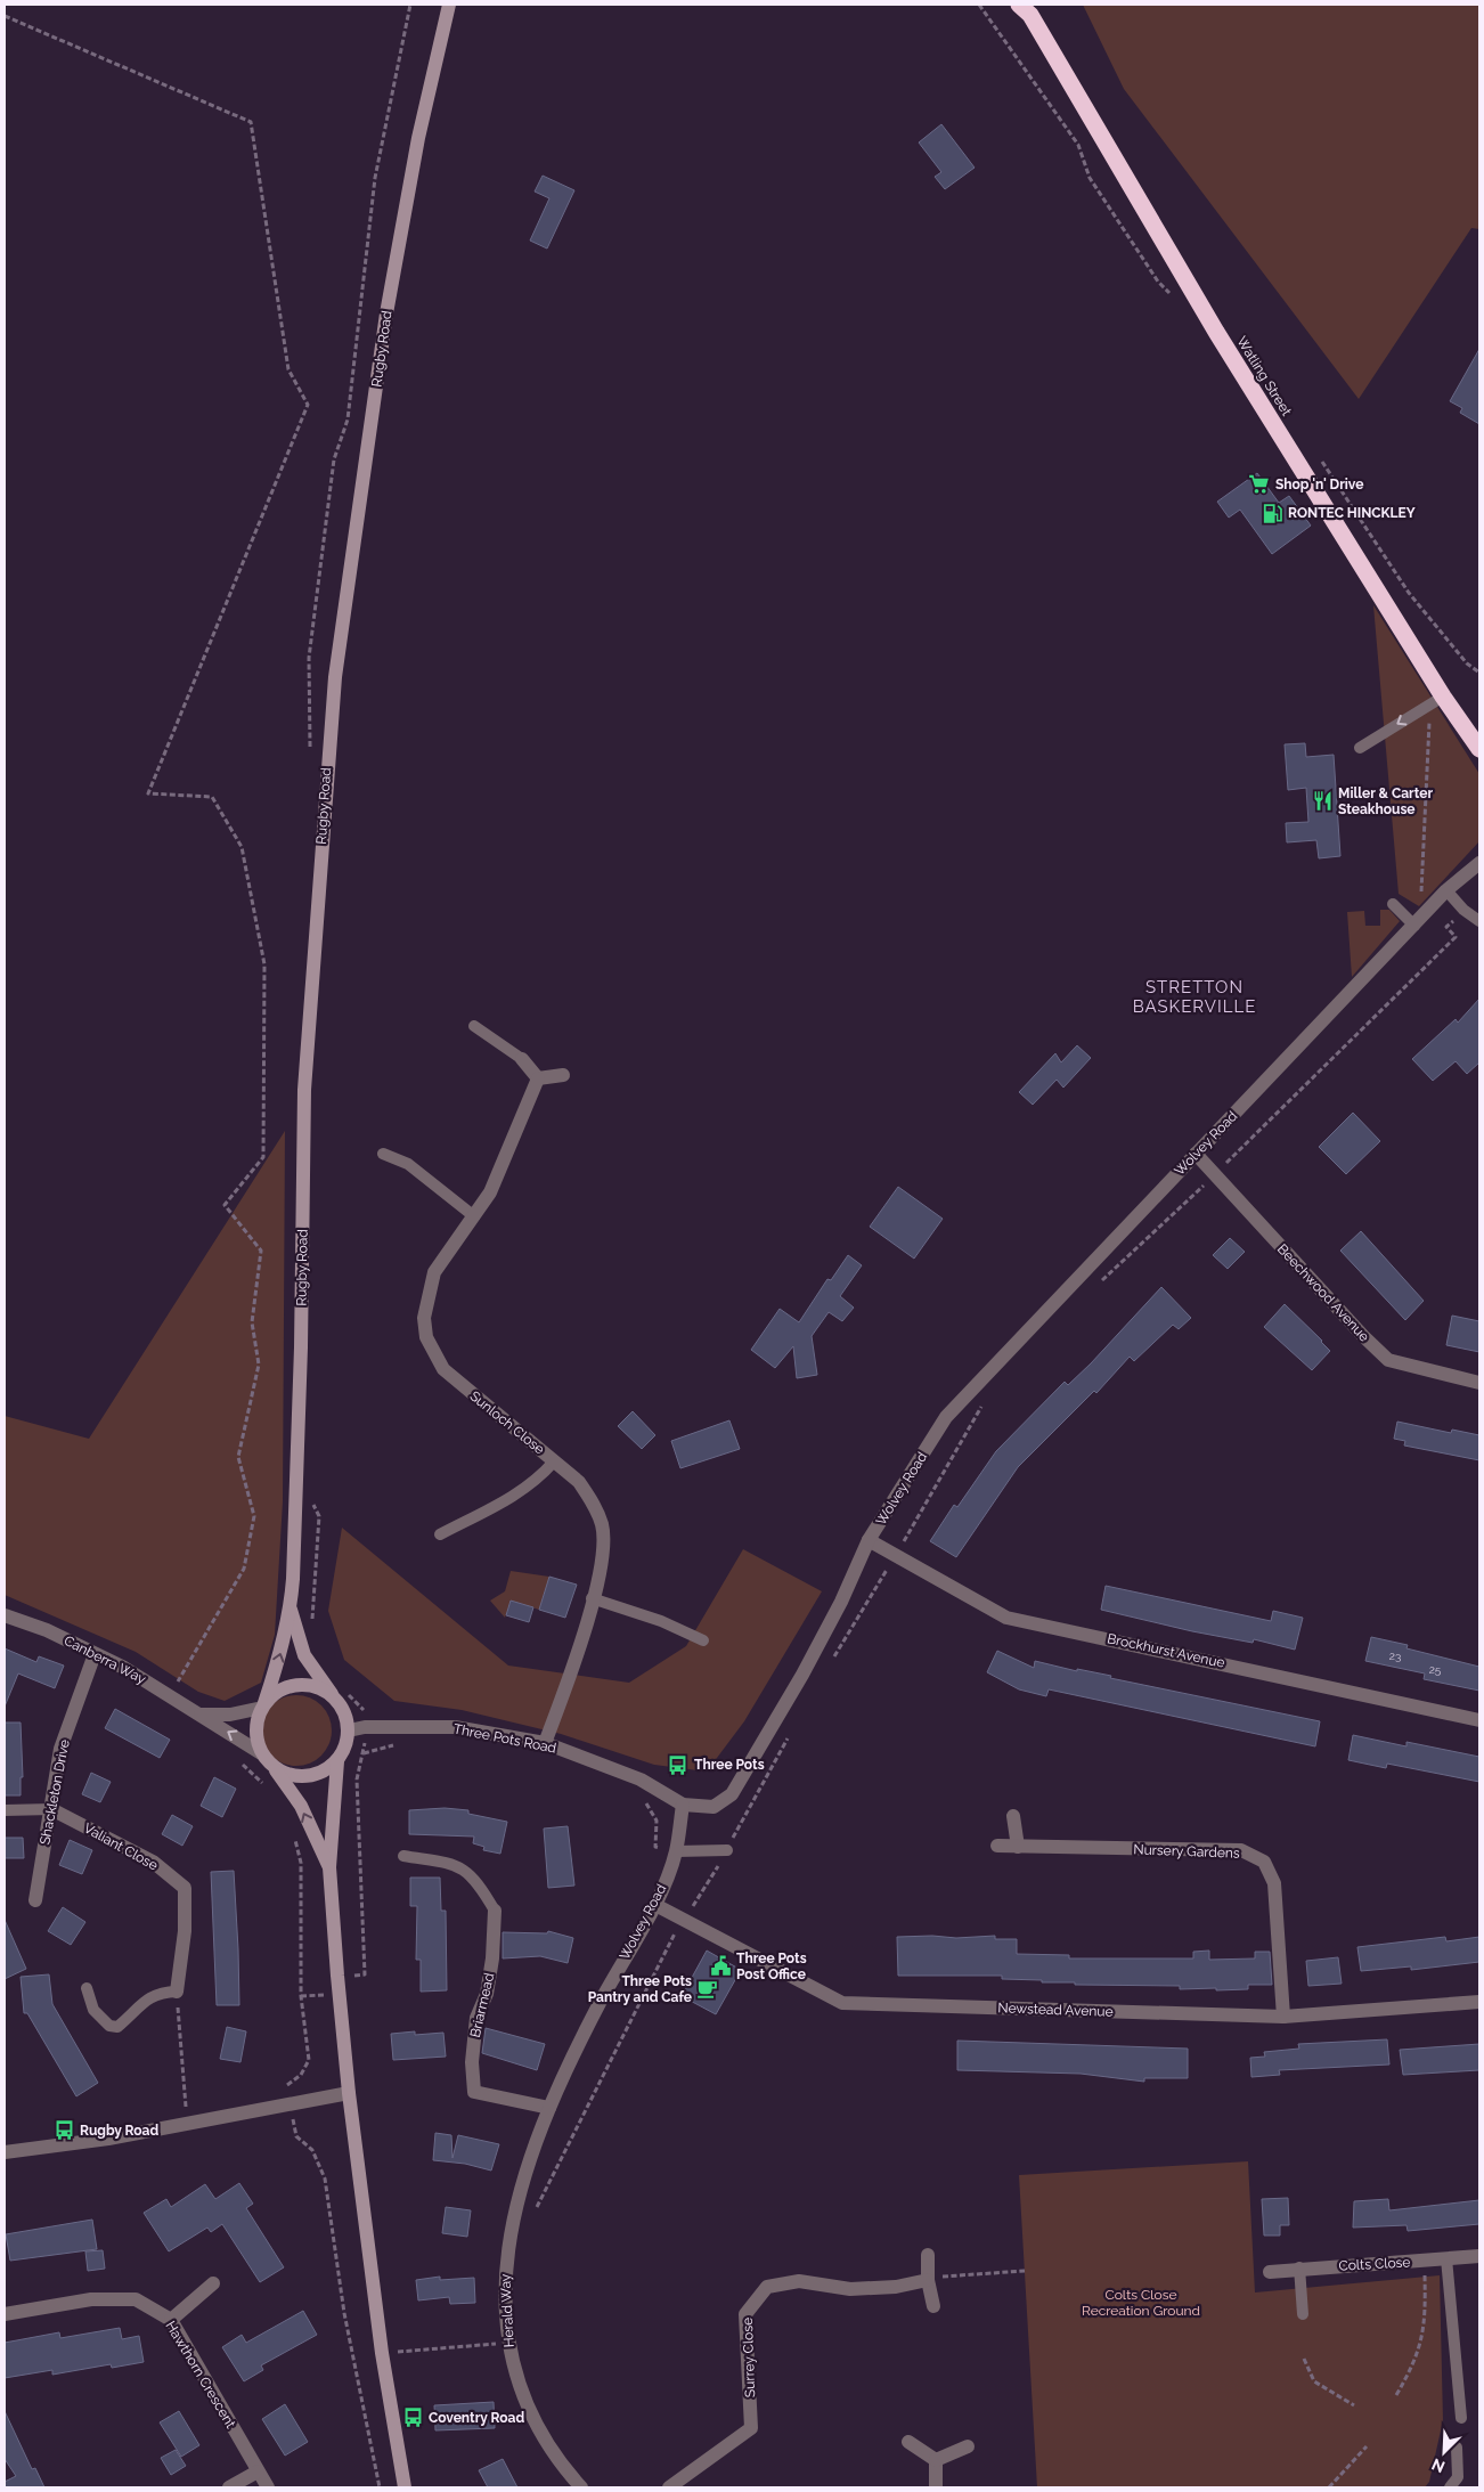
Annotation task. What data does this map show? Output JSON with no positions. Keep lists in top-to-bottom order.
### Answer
{
  "streets": {
    "highway": ["Watling Street"],
    "main road": ["Rugby Road"],
    "street": [
      "Wolvey Road",
      "Beechwood Avenue",
      "Sunloch Close",
      "Brockhurst Avenue",
      "Canberra Way",
      "Three Pots Road",
      "Shackleton Drive",
      "Valiant Close",
      "Nursery Gardens",
      "Briarmead",
      "Newstead Avenue",
      "Colts Close",
      "Herald Way",
      "Surrey Close",
      "Hawthorn Crescent"
    ]
  },
  "crossings": [
    ["Rugby Road", "Canberra Way"],
    ["Rugby Road", "Three Pots Road"],
    ["Wolvey Road", "Beechwood Avenue"],
    ["Wolvey Road", "Brockhurst Avenue"],
    ["Wolvey Road", "Three Pots Road"],
    ["Wolvey Road", "Briarmead"],
    ["Wolvey Road", "Newstead Avenue"],
    ["Wolvey Road", "Herald Way"],
    ["Sunloch Close", "Three Pots Road"],
    ["Canberra Way", "Three Pots Road"],
    ["Canberra Way", "Shackleton Drive"],
    ["Shackleton Drive", "Valiant Close"],
    ["Nursery Gardens", "Newstead Avenue"]
  ],
  "districts": ["STRETTON BASKERVILLE"],
  "parks": ["Colts Close Recreation Ground"],
  "places": {
    "supermarket": ["Shop 'n' Drive"],
    "fuel station": ["RONTEC HINCKLEY"],
    "restaurant": ["Miller & Carter Steakhouse"],
    "bus stop": ["Three Pots", "Rugby Road", "Coventry Road"],
    "public building": ["Three Pots Post Office"],
    "cafe": ["Three Pots Pantry and Cafe"]
  },
  "house_numbers": ["23", "25"],
  "north": "bottom left"
}
